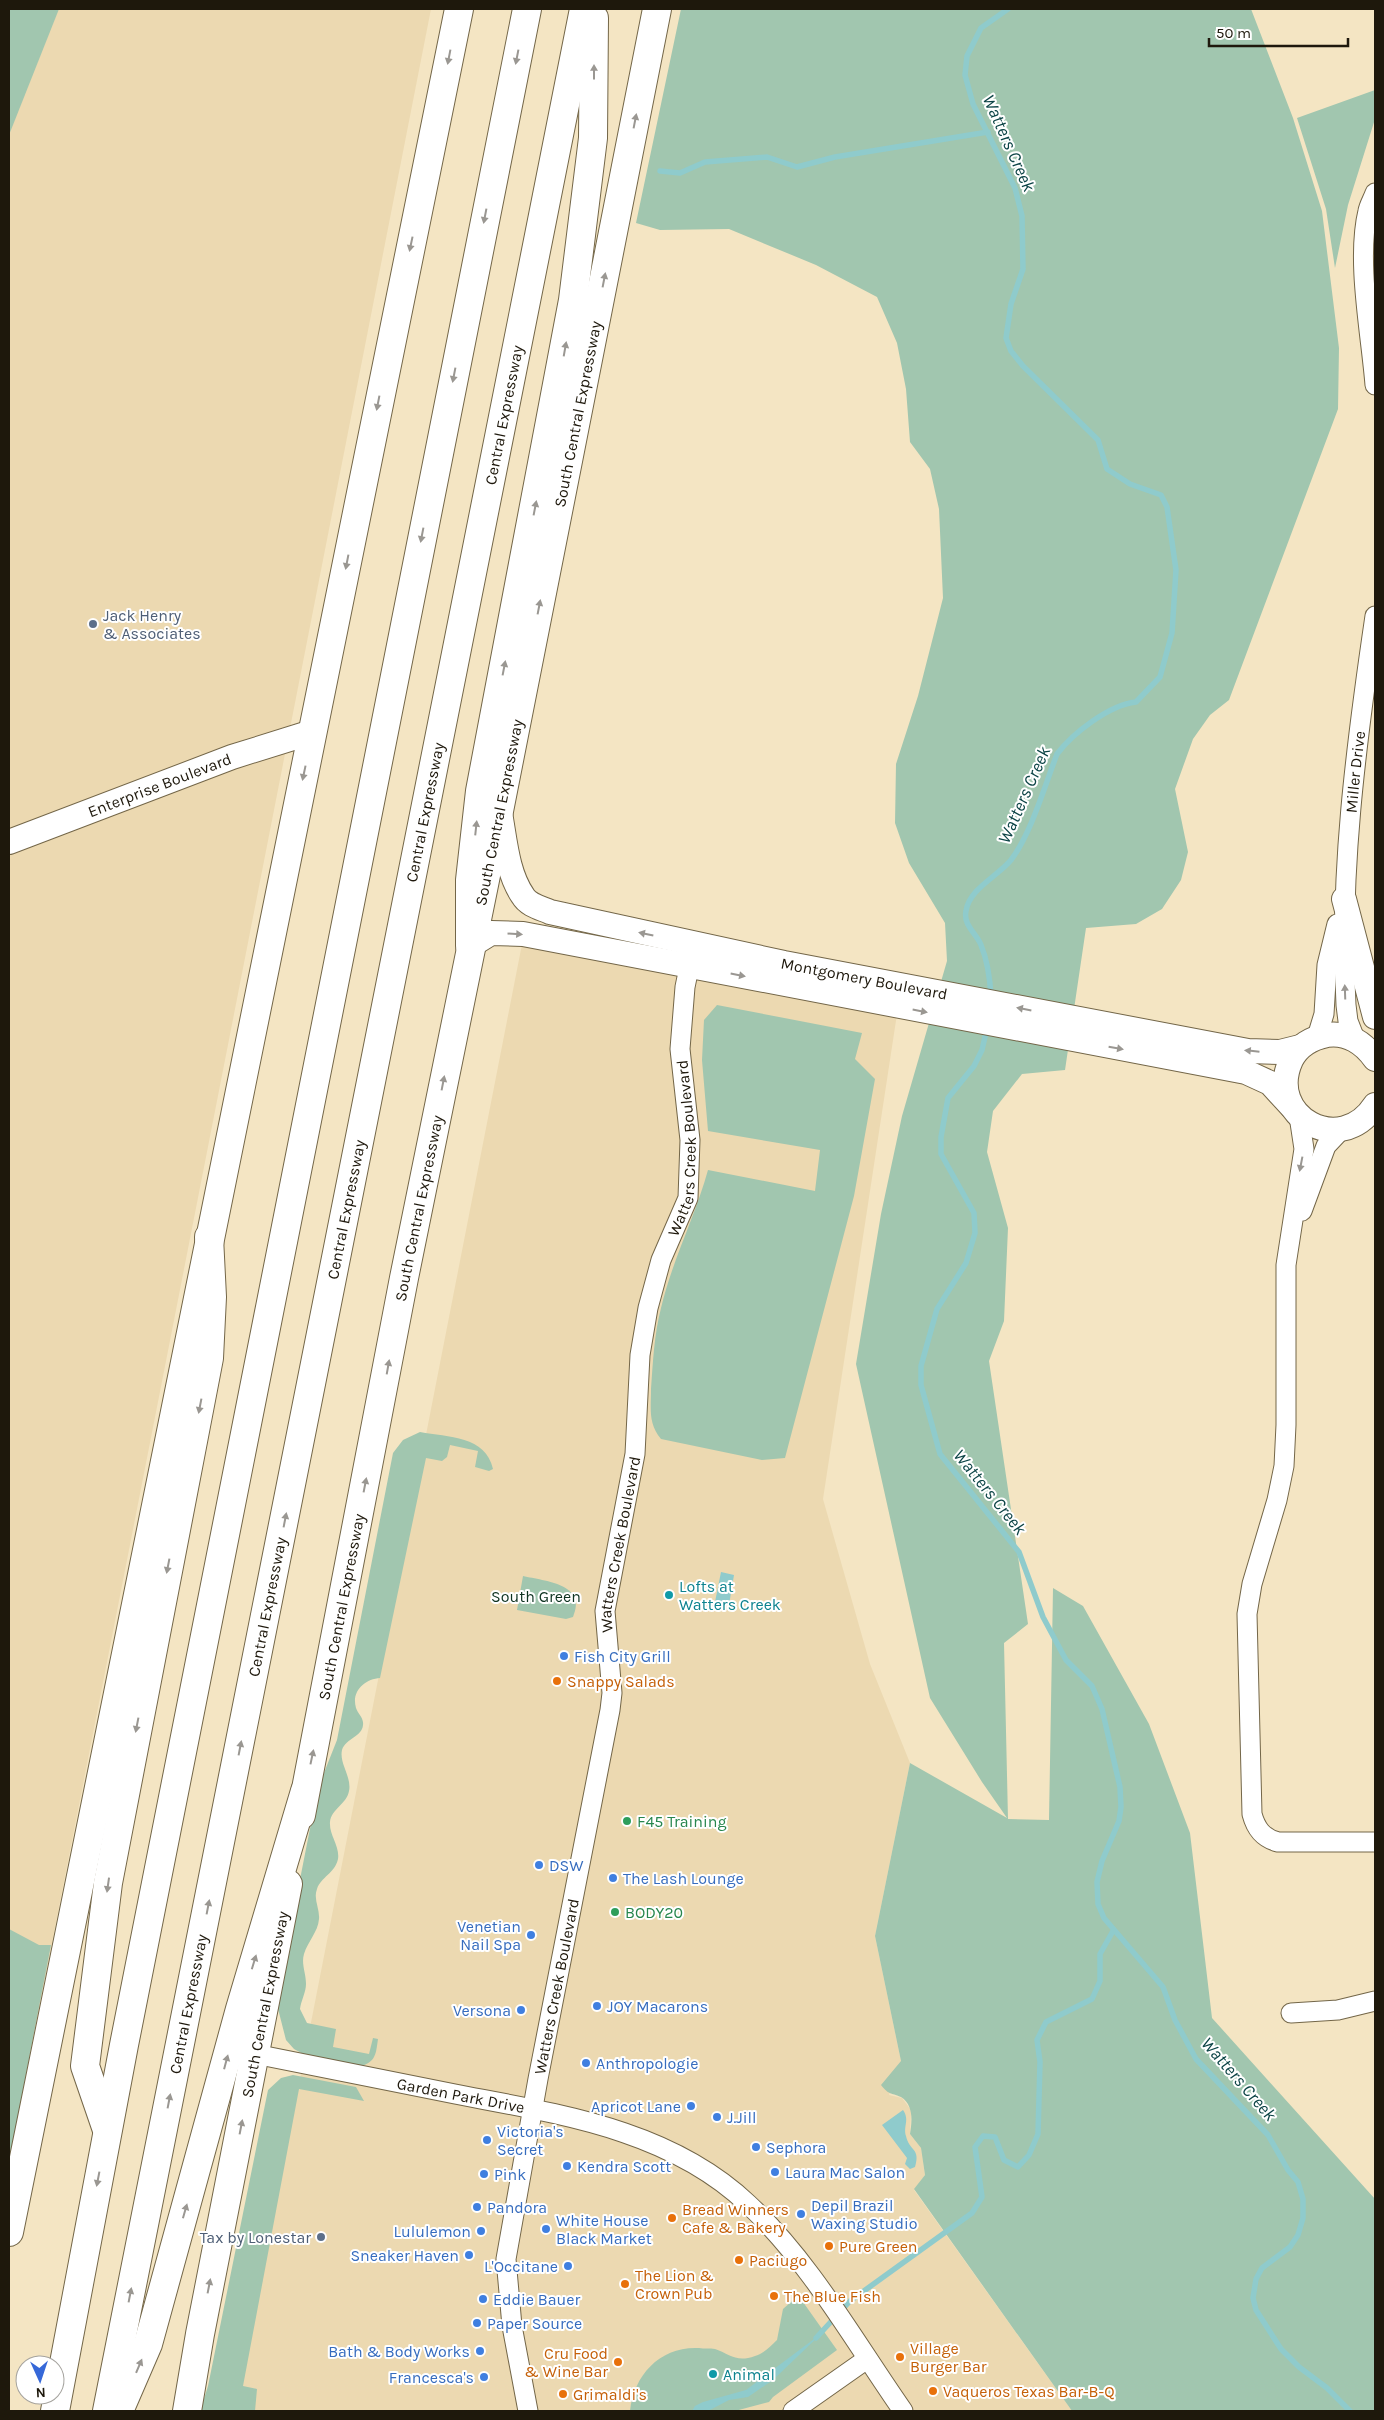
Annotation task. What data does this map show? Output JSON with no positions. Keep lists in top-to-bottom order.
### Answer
{
  "streets": {
    "main road": ["Central Expressway", "South Central Expressway"],
    "street": [
      "Miller Drive",
      "Enterprise Boulevard",
      "Montgomery Boulevard",
      "Watters Creek Boulevard",
      "Garden Park Drive"
    ]
  },
  "crossings": [
    ["South Central Expressway", "Montgomery Boulevard"],
    ["South Central Expressway", "Garden Park Drive"],
    ["Miller Drive", "Montgomery Boulevard"],
    ["Montgomery Boulevard", "Watters Creek Boulevard"],
    ["Watters Creek Boulevard", "Garden Park Drive"]
  ],
  "water": ["Watters Creek"],
  "parks": ["South Green"],
  "places": [
    "Jack Henry & Associates",
    "Lofts at Watters Creek",
    "Fish City Grill",
    "Snappy Salads",
    "F45 Training",
    "DSW",
    "The Lash Lounge",
    "BODY20",
    "Venetian Nail Spa",
    "JOY Macarons",
    "Versona",
    "Anthropologie",
    "Apricot Lane",
    "J.Jill",
    "Victoria's Secret",
    "Sephora",
    "Kendra Scott",
    "Laura Mac Salon",
    "Pink",
    "Pandora",
    "Depil Brazil Waxing Studio",
    "Bread Winners Cafe & Bakery",
    "White House Black Market",
    "Lululemon",
    "Tax by Lonestar",
    "Pure Green",
    "Sneaker Haven",
    "Paciugo",
    "L'Occitane",
    "The Lion & Crown Pub",
    "The Blue Fish",
    "Eddie Bauer",
    "Paper Source",
    "Bath & Body Works",
    "Village Burger Bar",
    "Cru Food & Wine Bar",
    "Animal",
    "Francesca's",
    "Vaqueros Texas Bar-B-Q",
    "Grimaldi's"
  ],
  "scale_bar": "50 m",
  "north": "bottom"
}
